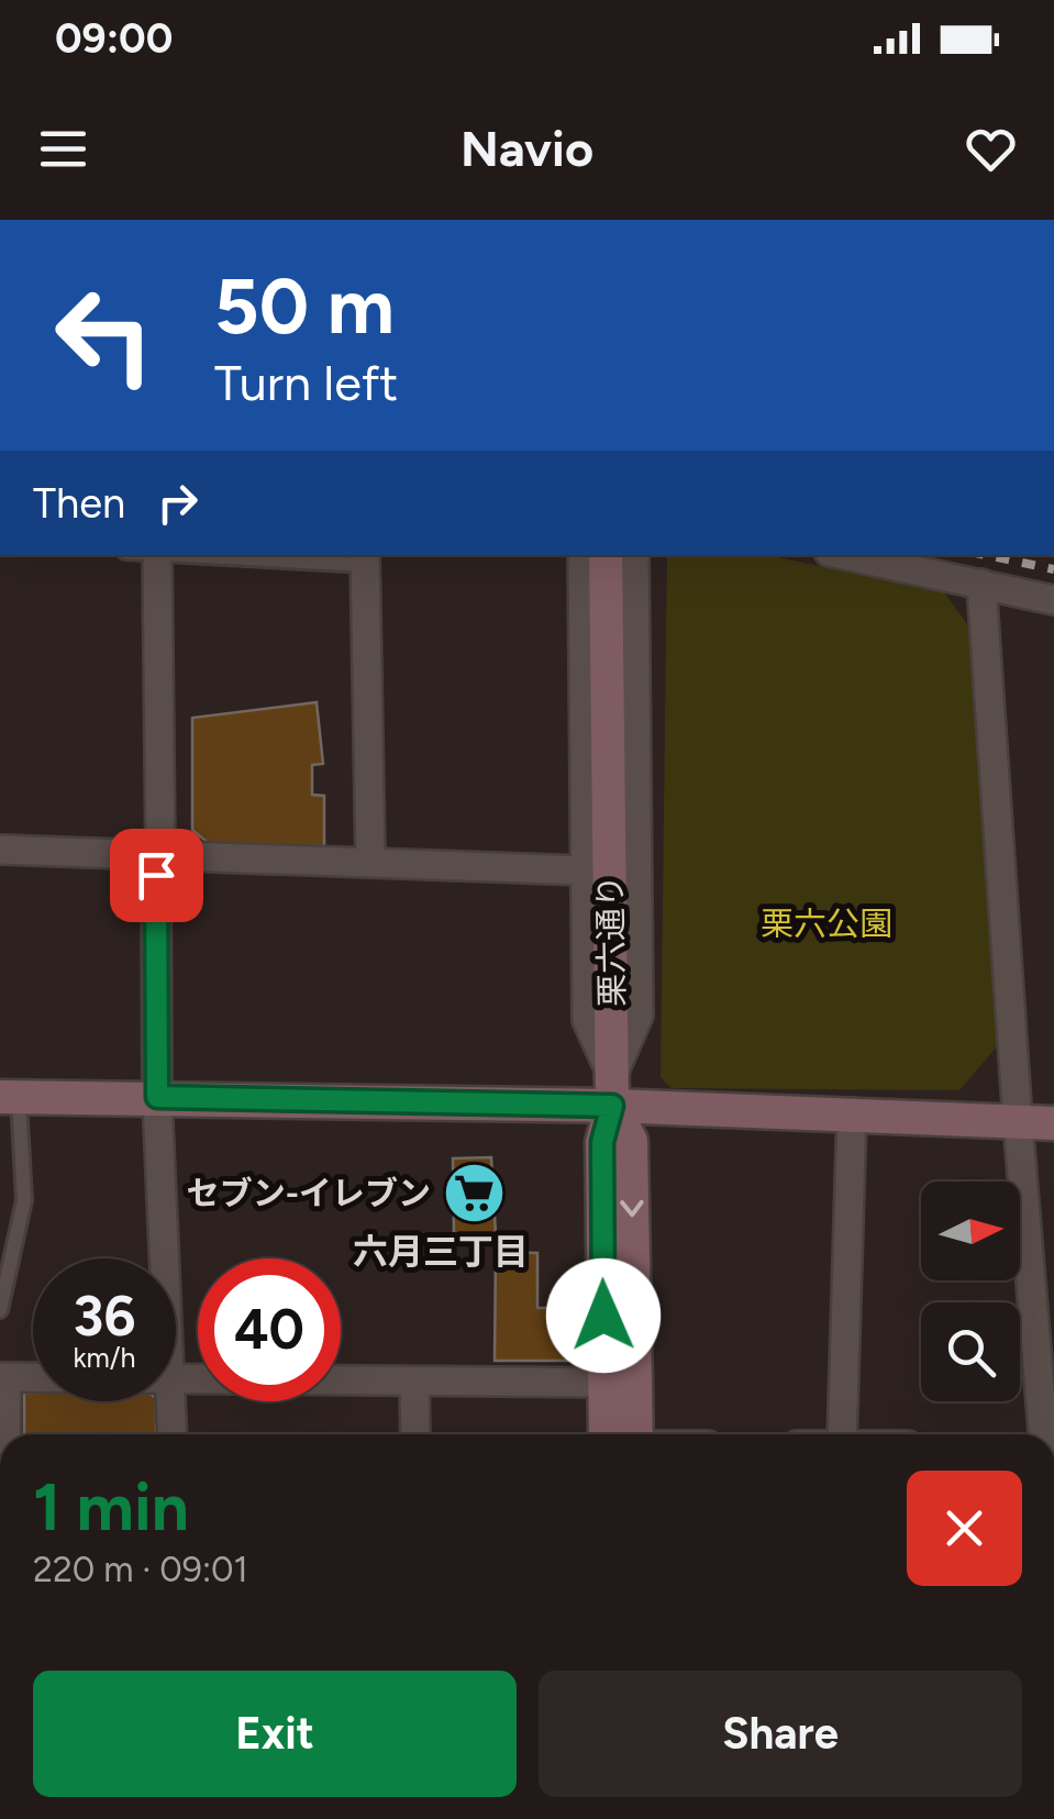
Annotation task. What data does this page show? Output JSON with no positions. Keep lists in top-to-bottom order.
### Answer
{
  "streets": {
    "street": ["栗六通り"]
  },
  "districts": ["六月三丁目"],
  "parks": ["栗六公園"],
  "places": {
    "supermarket": ["セブン-イレブン"]
  },
  "north": "right",
  "page": {
    "status": "09:00",
    "header": "Navio",
    "turn": ["50 m", "Turn left"],
    "then": "Then",
    "speed": "36 km/h",
    "limit": "40",
    "heading": ["1 min", "220 m · 09:01"],
    "buttons": ["Exit", "Share"]
  }
}
